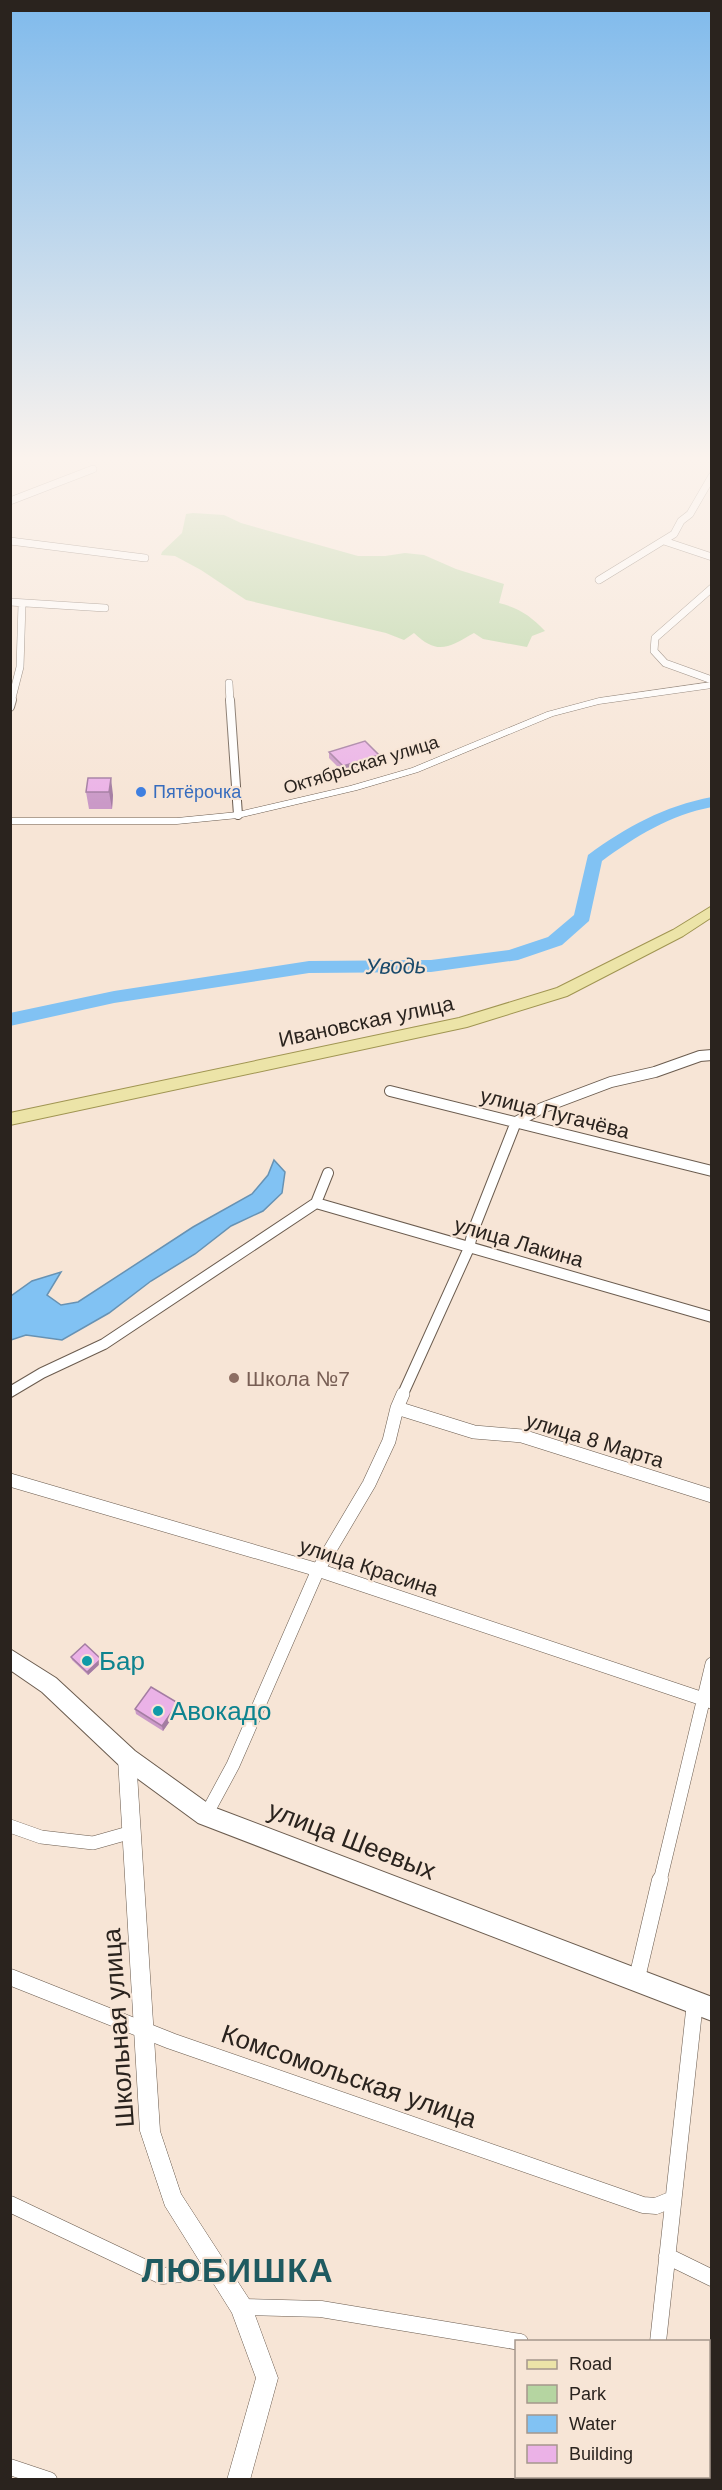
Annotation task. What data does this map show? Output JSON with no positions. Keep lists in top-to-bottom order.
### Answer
{
  "streets": {
    "main road": ["Ивановская улица", "улица Шеевых"],
    "street": [
      "Октябрьская улица",
      "улица Пугачёва",
      "улица Лакина",
      "улица 8 Марта",
      "улица Красина",
      "Школьная улица",
      "Комсомольская улица"
    ]
  },
  "crossings": [
    ["улица Шеевых", "Школьная улица"],
    ["Школьная улица", "Комсомольская улица"]
  ],
  "districts": ["ЛЮБИШКА"],
  "water": ["Уводь"],
  "places": [
    "Пятёрочка",
    "Школа №7",
    "Бар",
    "Авокадо"
  ],
  "legend": [
    "Road",
    "Park",
    "Water",
    "Building"
  ]
}
